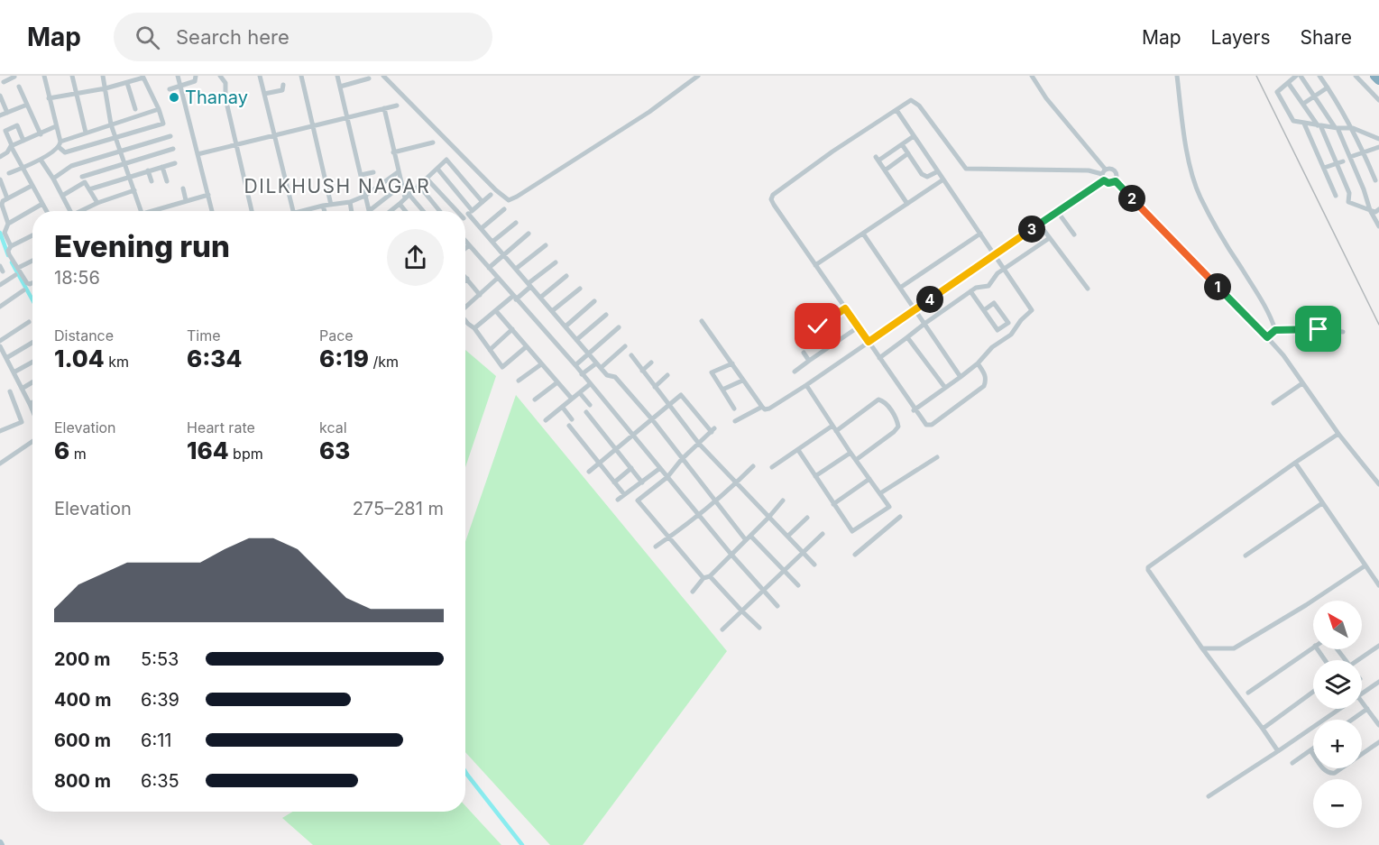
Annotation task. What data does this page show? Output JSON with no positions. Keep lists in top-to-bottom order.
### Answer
{
  "districts": ["DILKHUSH NAGAR"],
  "places": ["Thanay"],
  "north": "top left",
  "page": {
    "header": "Map",
    "search": "Search here",
    "nav": ["Map", "Layers", "Share"],
    "pins": [
      "2",
      "3",
      "1",
      "4"
    ],
    "heading": ["Evening run", "18:56"],
    "stats": [
      ["Distance", "1.04 km"],
      ["Time", "6:34"],
      ["Pace", "6:19 /km"],
      ["Elevation", "6 m"],
      ["Heart rate", "164 bpm"],
      ["kcal", "63"]
    ],
    "chart": ["Elevation", "275–281 m"],
    "map_buttons": ["+", "−"],
    "list": [
      {
        "name": "200 m",
        "note": "5:53"
      },
      {
        "name": "400 m",
        "note": "6:39"
      },
      {
        "name": "600 m",
        "note": "6:11"
      },
      {
        "name": "800 m",
        "note": "6:35"
      }
    ]
  }
}
